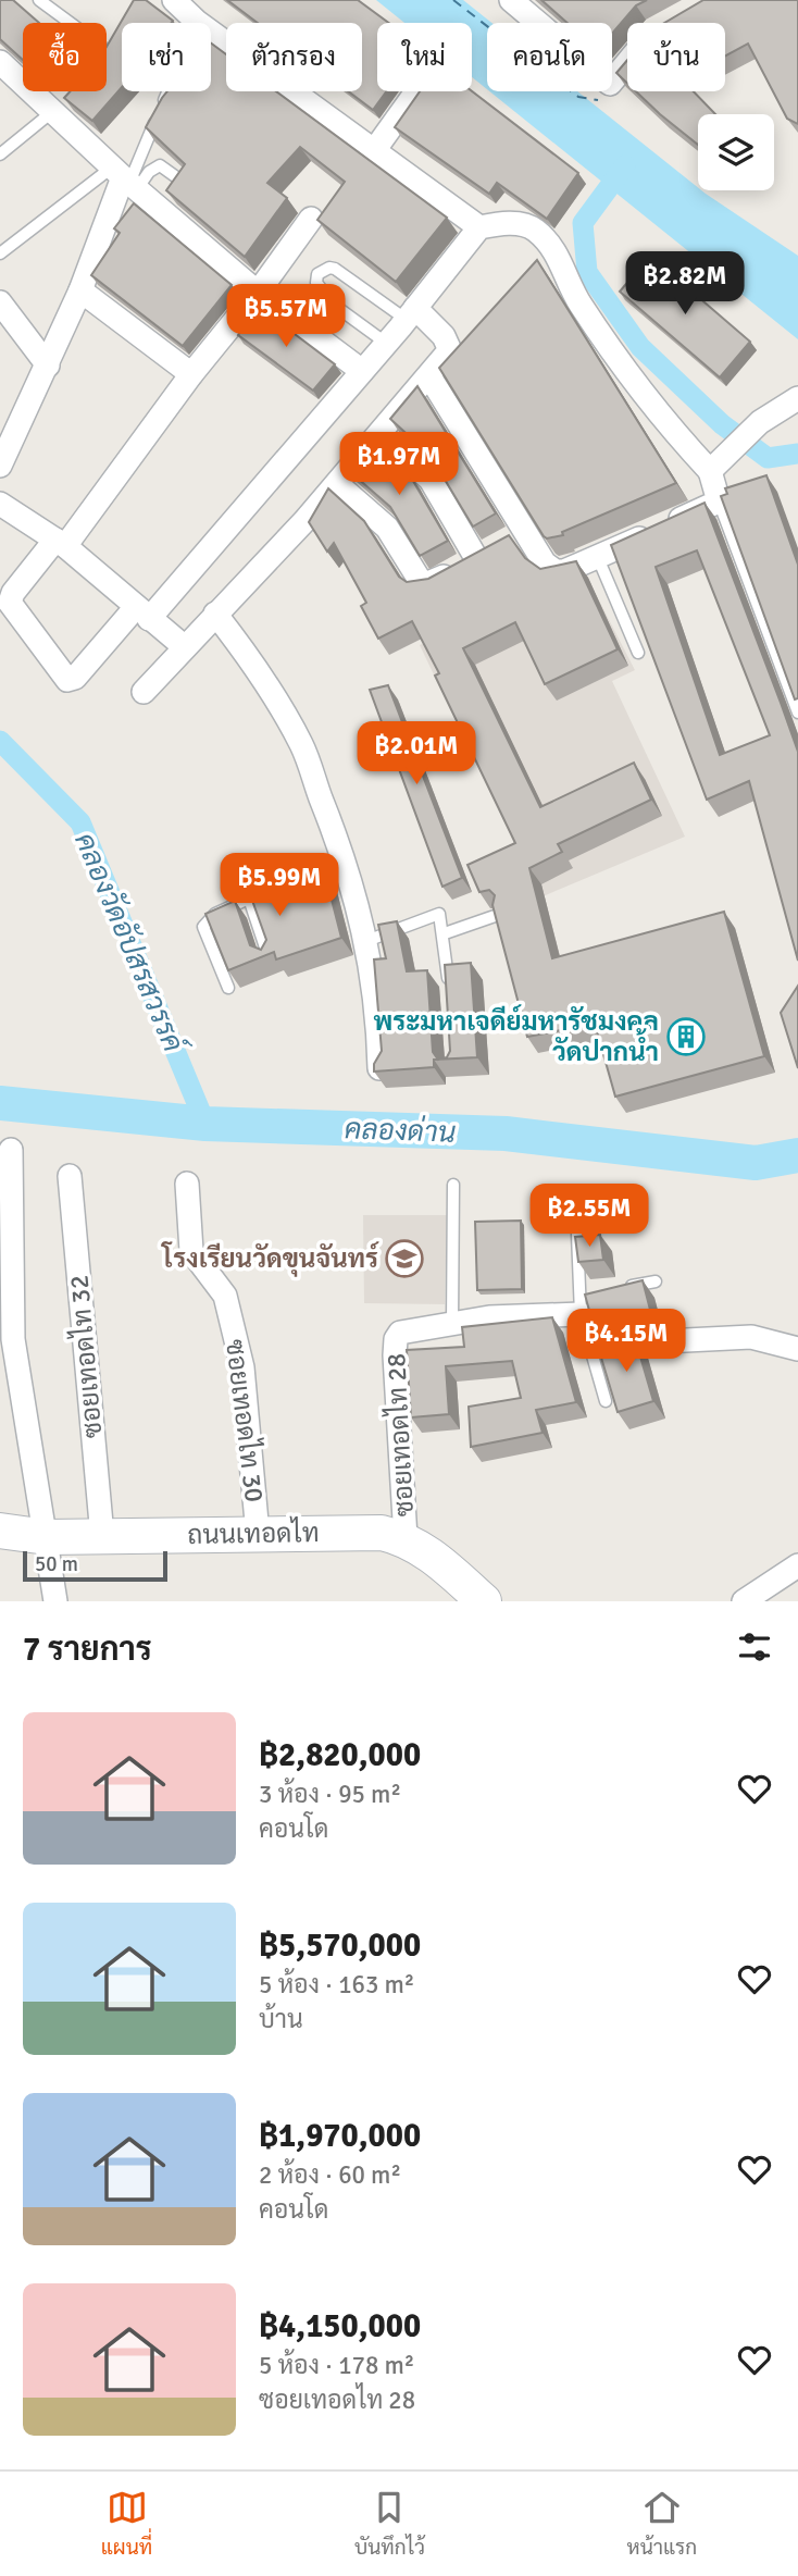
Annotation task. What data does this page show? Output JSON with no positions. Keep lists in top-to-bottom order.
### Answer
{
  "streets": {
    "main road": ["ถนนเทอดไท"],
    "street": ["ซอยเทอดไท 32", "ซอยเทอดไท 30", "ซอยเทอดไท 28"]
  },
  "crossings": [
    ["ซอยเทอดไท 32", "ถนนเทอดไท"],
    ["ซอยเทอดไท 30", "ถนนเทอดไท"],
    ["ซอยเทอดไท 28", "ถนนเทอดไท"]
  ],
  "water": ["คลองวัดอัปสรสวรรค์", "คลองด่าน"],
  "places": {
    "building": ["พระมหาเจดีย์มหารัชมงคล วัดปากน้ำ"],
    "school or university": ["โรงเรียนวัดขุนจันทร์"]
  },
  "scale_bar": "50 m",
  "page": {
    "chip": [
      "ซื้อ",
      "เช่า",
      "ตัวกรอง",
      "ใหม่",
      "คอนโด",
      "บ้าน"
    ],
    "price": [
      "฿2.82M",
      "฿5.57M",
      "฿1.97M",
      "฿2.01M",
      "฿5.99M",
      "฿2.55M",
      "฿4.15M"
    ],
    "scale": "50 m",
    "heading": "7 รายการ",
    "list": [
      {
        "name": "฿2,820,000",
        "note": "3 ห้อง · 95 m² · คอนโด"
      },
      {
        "name": "฿5,570,000",
        "note": "5 ห้อง · 163 m² · บ้าน"
      },
      {
        "name": "฿1,970,000",
        "note": "2 ห้อง · 60 m² · คอนโด"
      },
      {
        "name": "฿4,150,000",
        "note": "5 ห้อง · 178 m² · ซอยเทอดไท 28"
      }
    ],
    "tabs": ["แผนที่", "บันทึกไว้", "หน้าแรก"]
  }
}
